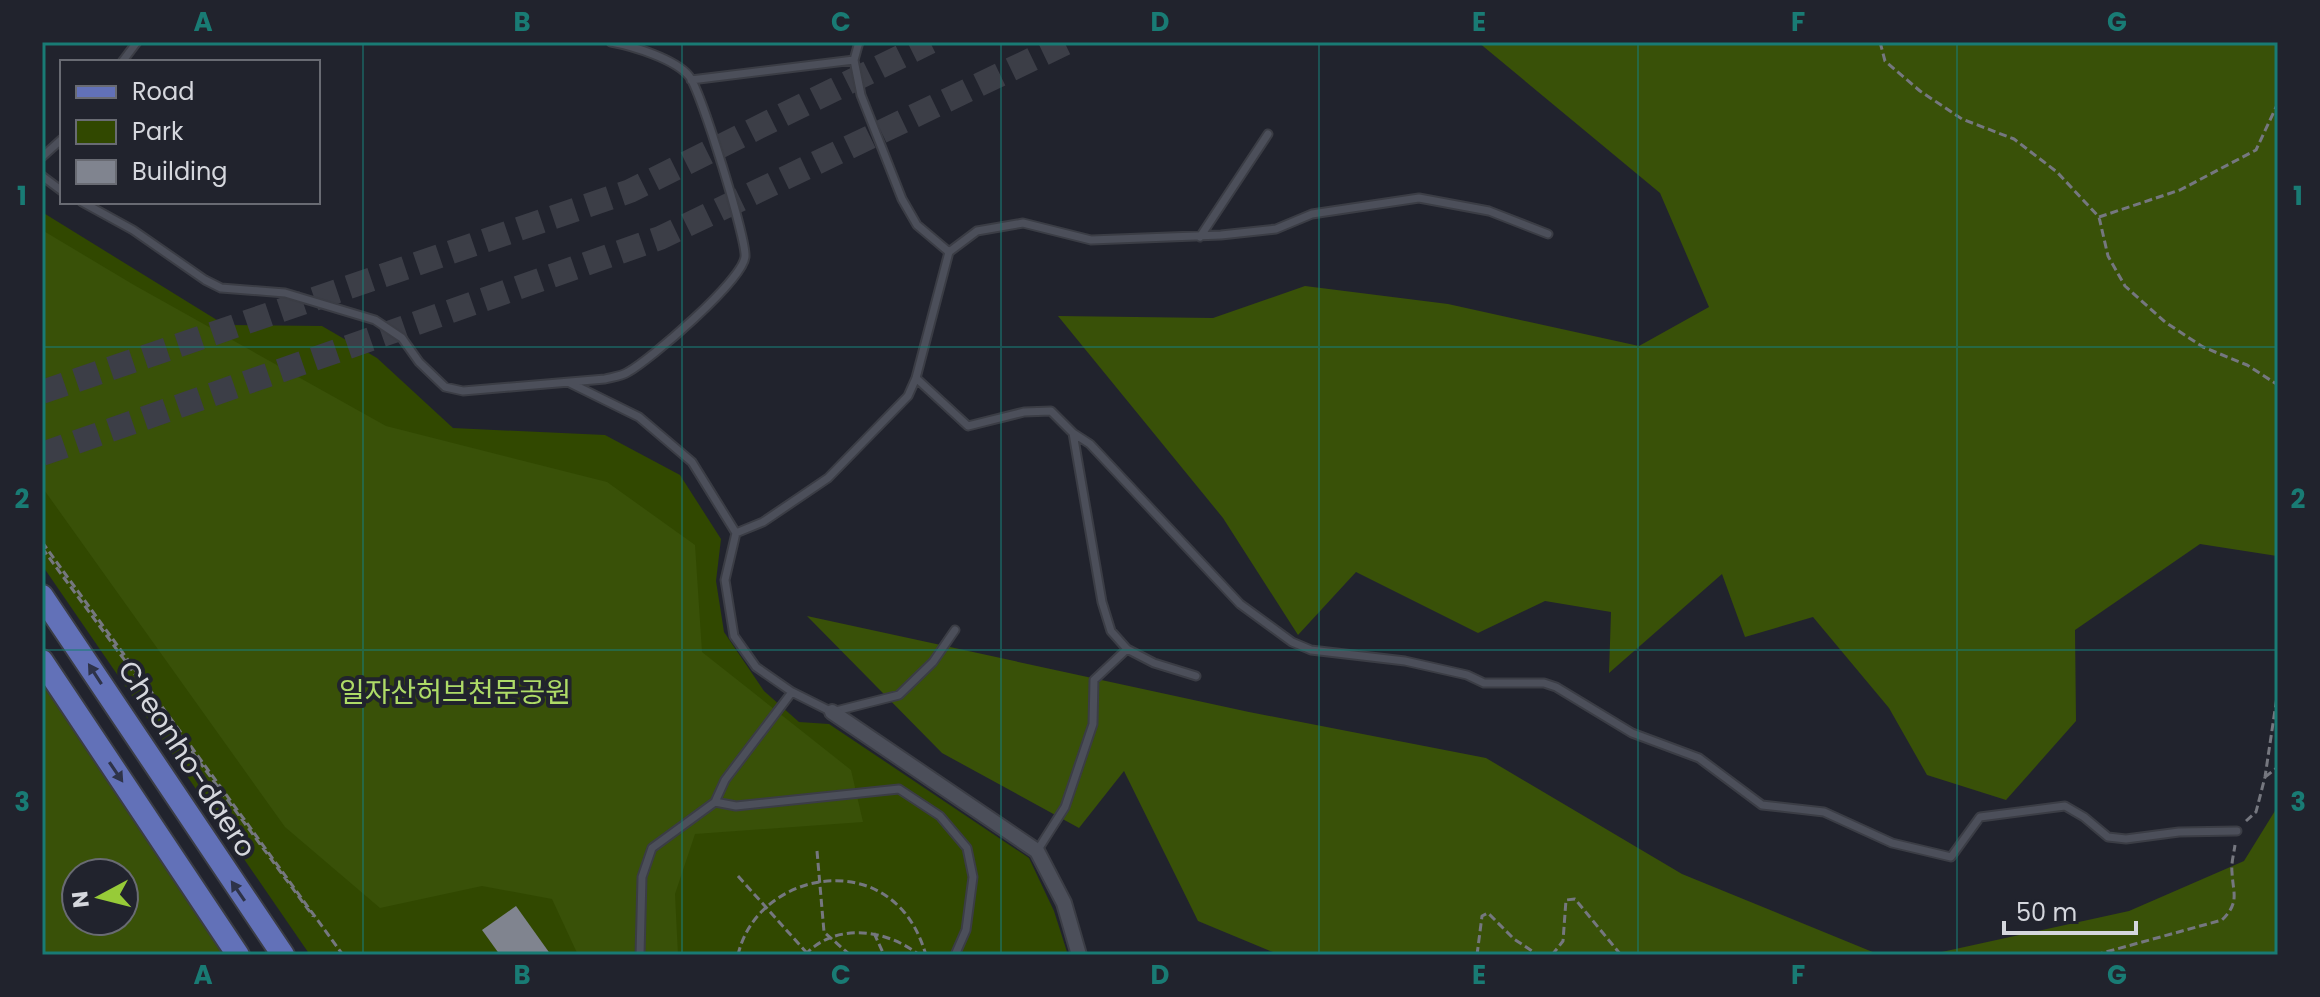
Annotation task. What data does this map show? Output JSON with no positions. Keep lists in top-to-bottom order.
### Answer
{
  "streets": {
    "main road": ["Cheonho-daero"]
  },
  "parks": ["일자산허브천문공원"],
  "legend": ["Road", "Park", "Building"],
  "scale_bar": "50 m",
  "north": "left",
  "grid": {
    "columns": [
      "A",
      "B",
      "C",
      "D",
      "E",
      "F",
      "G"
    ],
    "rows": ["1", "2", "3"]
  }
}
